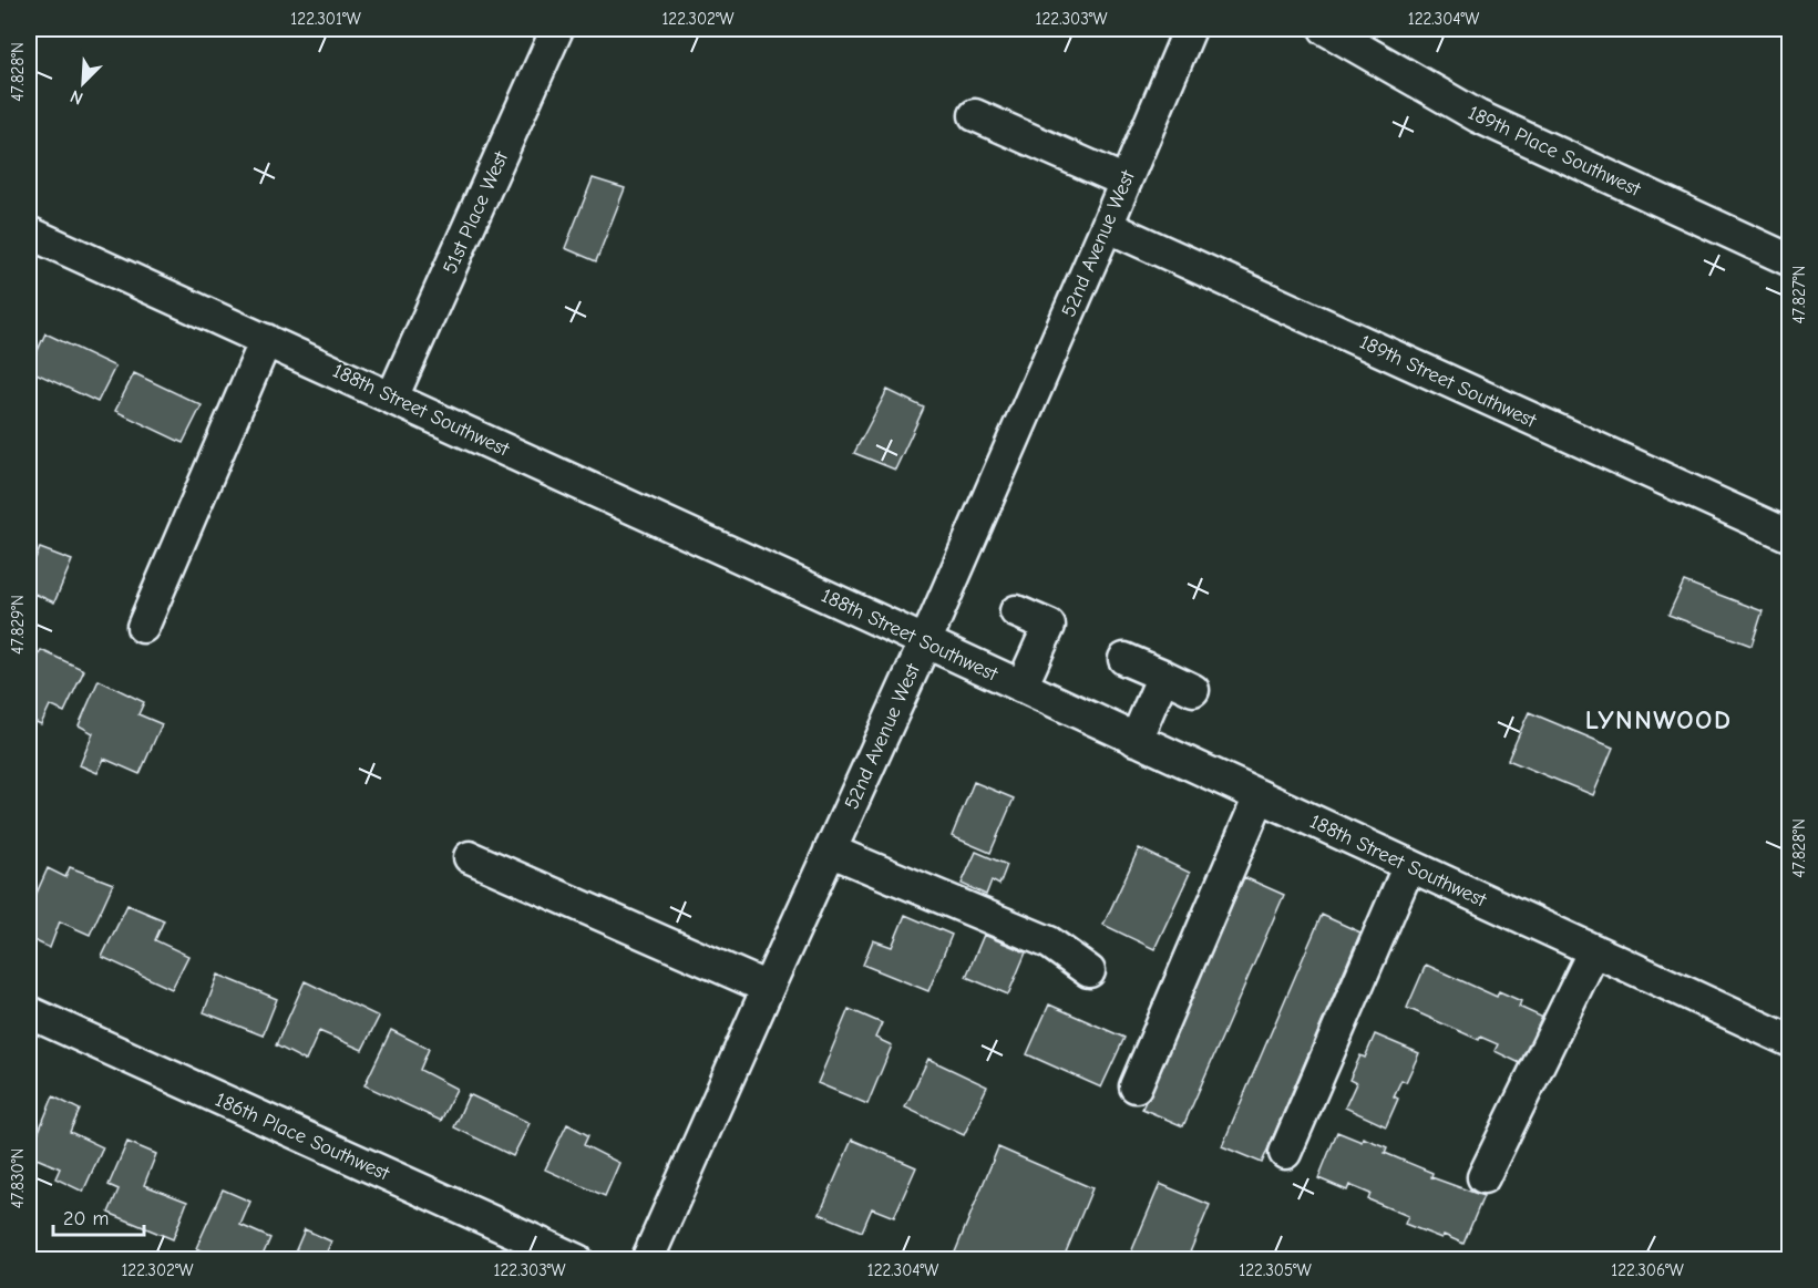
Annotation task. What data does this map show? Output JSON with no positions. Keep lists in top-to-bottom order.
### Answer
{
  "streets": {
    "street": [
      "189th Place Southwest",
      "51st Place West",
      "52nd Avenue West",
      "189th Street Southwest",
      "188th Street Southwest",
      "186th Place Southwest"
    ]
  },
  "crossings": [
    ["51st Place West", "188th Street Southwest"],
    ["52nd Avenue West", "189th Street Southwest"],
    ["52nd Avenue West", "188th Street Southwest"]
  ],
  "districts": ["LYNNWOOD"],
  "scale_bar": "20 m",
  "north": "bottom left",
  "coordinates": [
    "122.301°W",
    "122.302°W",
    "122.303°W",
    "122.304°W",
    "47.828°N",
    "47.827°N",
    "47.829°N",
    "47.830°N",
    "122.305°W",
    "122.306°W"
  ]
}
